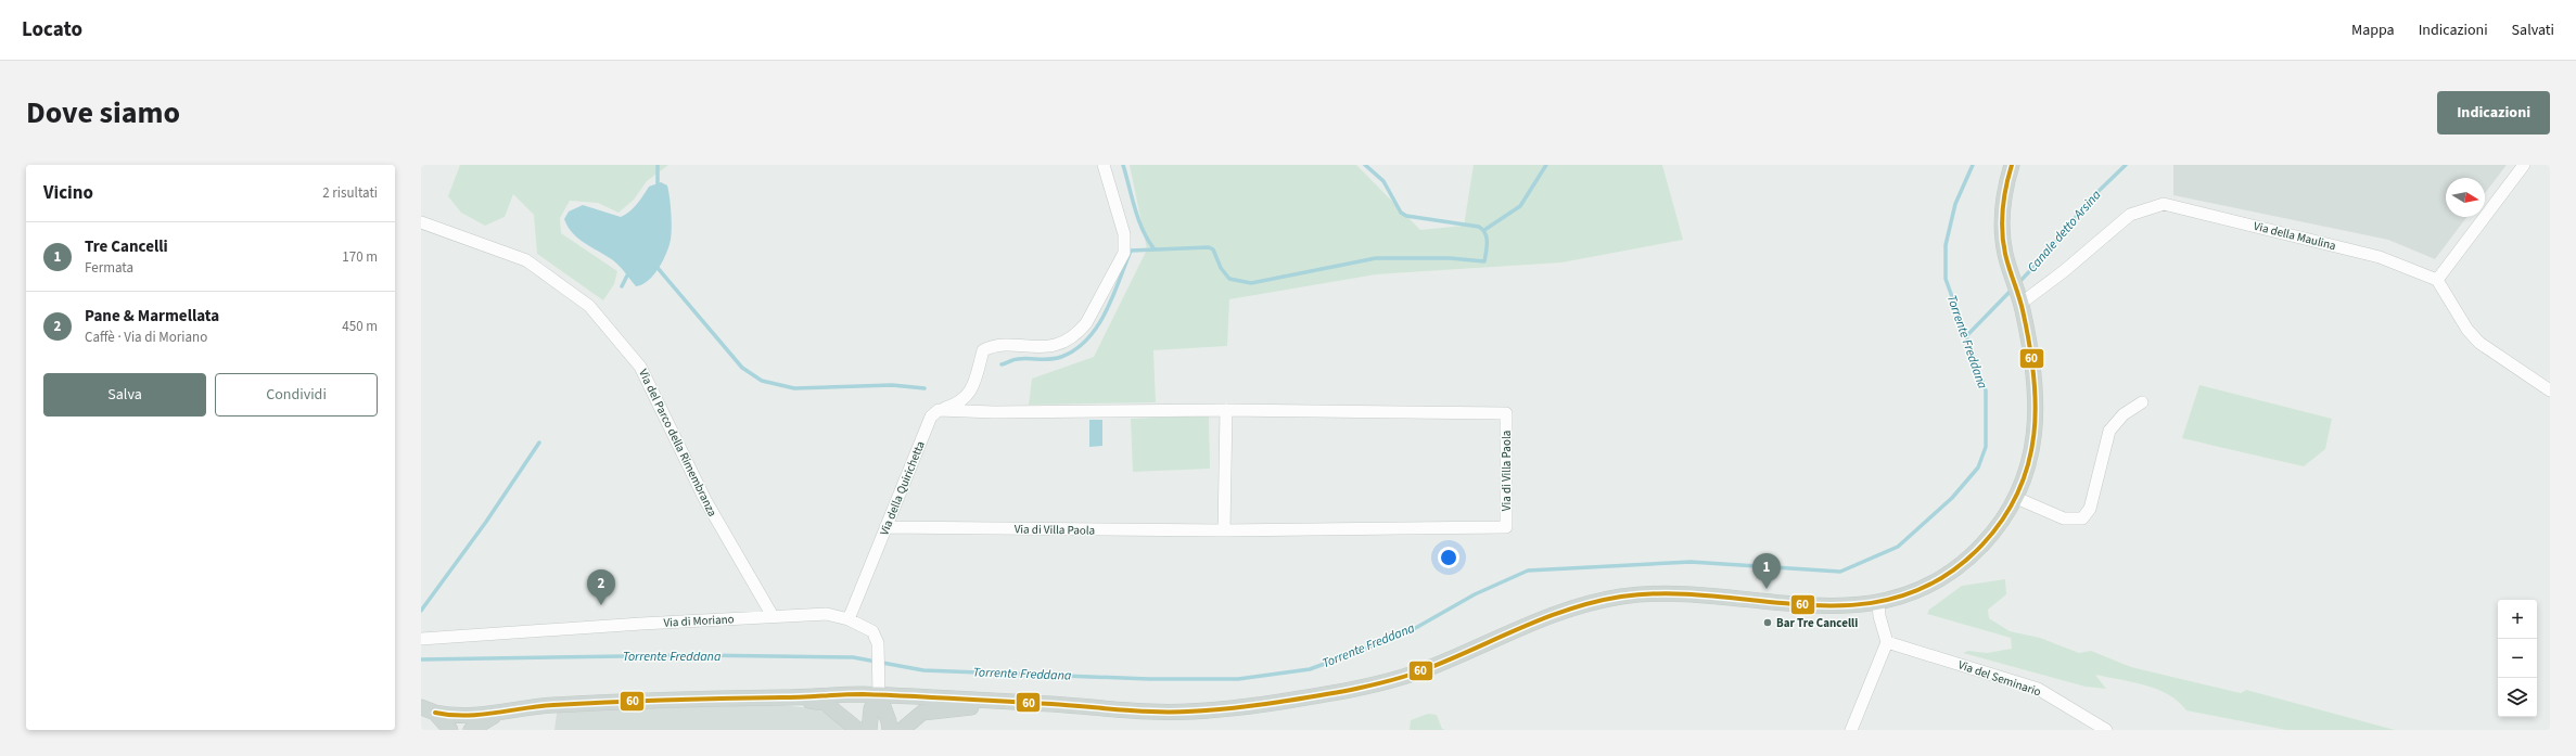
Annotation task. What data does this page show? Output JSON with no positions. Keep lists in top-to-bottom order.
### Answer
{
  "streets": {
    "main road": ["Via di Moriano"],
    "street": [
      "Via della Maulina",
      "Via del Parco della Rimembranza",
      "Via di Villa Paola",
      "Via della Quirichetta",
      "Via del Seminario"
    ]
  },
  "crossings": [
    ["Via del Parco della Rimembranza", "Via di Moriano"],
    ["Via di Villa Paola", "Via della Quirichetta"],
    ["Via della Quirichetta", "Via di Moriano"]
  ],
  "water": ["Canale detto Arsina", "Torrente Freddana"],
  "places": ["Bar Tre Cancelli"],
  "lines": ["transit line 60"],
  "north": "right",
  "page": {
    "header": "Locato",
    "nav": ["Mappa", "Indicazioni", "Salvati"],
    "title": "Dove siamo",
    "buttons": [
      "Indicazioni",
      ["Salva", "Condividi"]
    ],
    "heading": ["Vicino", "2 risultati"],
    "list": [
      {
        "mark": "1",
        "name": "Tre Cancelli",
        "note": "Fermata",
        "value": "170 m"
      },
      {
        "mark": "2",
        "name": "Pane & Marmellata",
        "note": "Caffè · Via di Moriano",
        "value": "450 m"
      }
    ],
    "pins": ["1", "2"],
    "map_buttons": ["+", "−"]
  }
}
